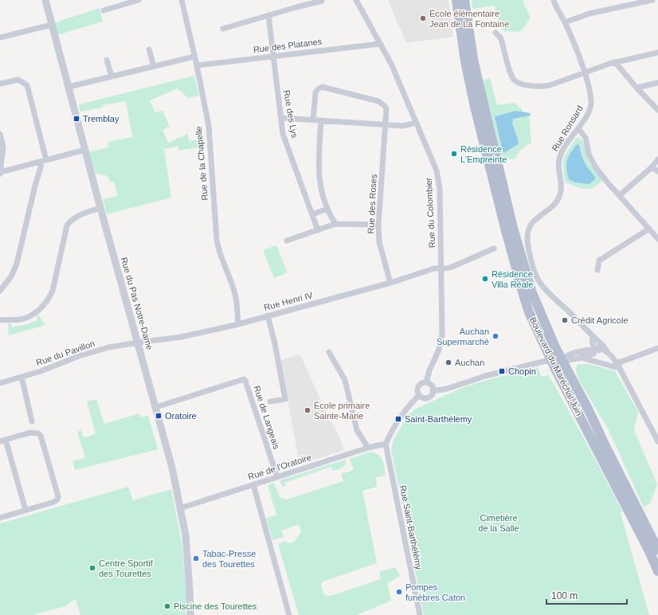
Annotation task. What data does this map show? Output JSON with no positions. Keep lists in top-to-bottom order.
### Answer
{
  "streets": {
    "main road": ["Boulevard du Maréchal Juin"],
    "street": [
      "Rue des Platanes",
      "Rue des Lys",
      "Rue Ronsard",
      "Rue de la Chapelle",
      "Rue des Roses",
      "Rue du Colombier",
      "Rue Henri IV",
      "Rue du Pas Notre-Dame",
      "Rue du Pavillon",
      "Rue de Langeais",
      "Rue de l'Oratoire",
      "Rue Saint-Barthélémy"
    ]
  },
  "crossings": [
    ["Rue des Platanes", "Rue des Lys"],
    ["Rue des Platanes", "Rue de la Chapelle"],
    ["Rue des Platanes", "Rue du Colombier"],
    ["Rue de la Chapelle", "Rue Henri IV"],
    ["Rue des Roses", "Rue Henri IV"],
    ["Rue du Colombier", "Rue Henri IV"],
    ["Rue du Colombier", "Rue de l'Oratoire"],
    ["Rue du Colombier", "Rue Saint-Barthélémy"],
    ["Rue Henri IV", "Rue du Pas Notre-Dame"],
    ["Rue Henri IV", "Rue du Pavillon"],
    ["Rue du Pas Notre-Dame", "Rue du Pavillon"],
    ["Rue du Pas Notre-Dame", "Rue de Langeais"],
    ["Rue du Pas Notre-Dame", "Rue de l'Oratoire"],
    ["Rue de Langeais", "Rue de l'Oratoire"],
    ["Rue de l'Oratoire", "Rue Saint-Barthélémy"]
  ],
  "parks": ["Cimetière de la Salle"],
  "places": {
    "other": [
      "École élémentaire Jean de La Fontaine",
      "Résidence L'Empreinte",
      "Résidence Villa Réale",
      "Crédit Agricole",
      "Auchan Supermarché",
      "Auchan",
      "École primaire Sainte-Marie",
      "Tabac-Presse des Tourettes",
      "Centre Sportif des Tourettes",
      "Pompes funèbres Caton",
      "Piscine des Tourettes"
    ],
    "transit": [
      "Tremblay",
      "Chopin",
      "Oratoire",
      "Saint-Barthélemy"
    ]
  },
  "scale_bar": "100 m"
}
